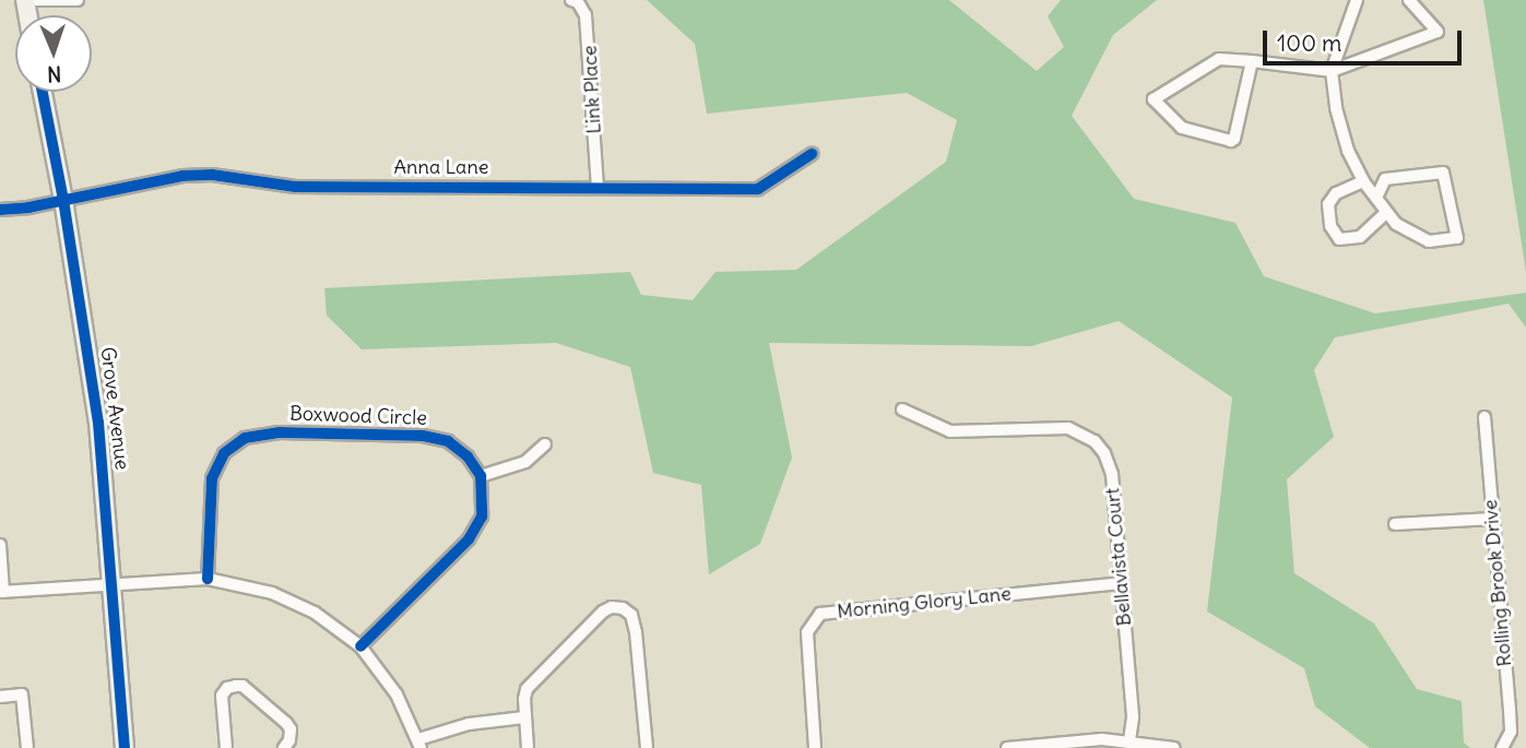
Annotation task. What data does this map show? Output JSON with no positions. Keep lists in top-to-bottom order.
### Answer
{
  "streets": {
    "street": [
      "Link Place",
      "Anna Lane",
      "Grove Avenue",
      "Boxwood Circle",
      "Bellavista Court",
      "Rolling Brook Drive",
      "Morning Glory Lane"
    ]
  },
  "crossings": [
    ["Link Place", "Anna Lane"],
    ["Anna Lane", "Grove Avenue"],
    ["Bellavista Court", "Morning Glory Lane"]
  ],
  "scale_bar": "100 m",
  "north": "bottom"
}
